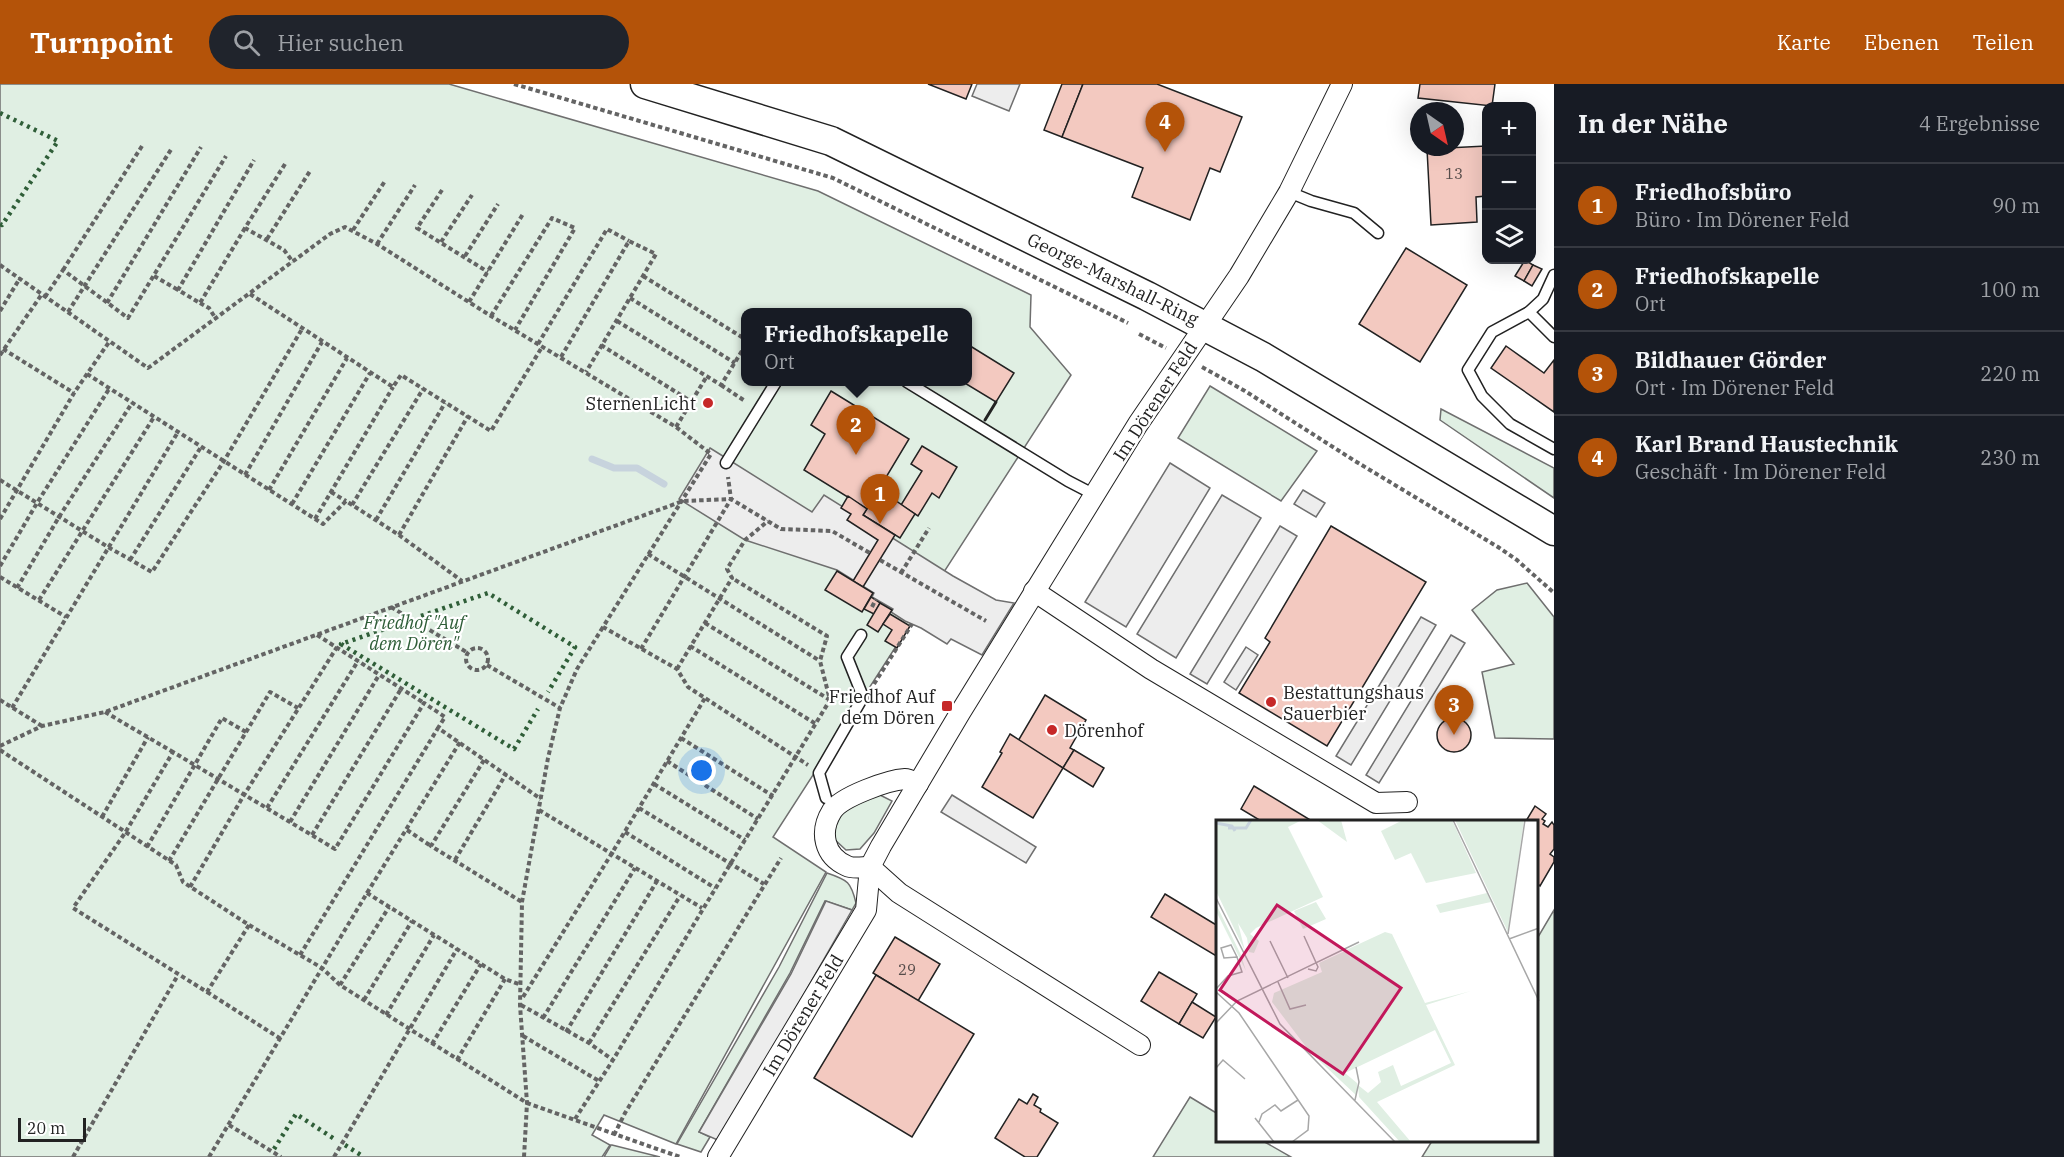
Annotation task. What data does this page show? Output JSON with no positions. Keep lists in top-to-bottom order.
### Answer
{
  "streets": {
    "main road": ["George-Marshall-Ring"],
    "street": ["Im Dörener Feld"]
  },
  "crossings": [
    ["George-Marshall-Ring", "Im Dörener Feld"]
  ],
  "parks": ["Friedhof \"Auf dem Dören\""],
  "places": {
    "other": ["SternenLicht", "Bestattungshaus Sauerbier", "Dörenhof"],
    "transit": ["Friedhof Auf dem Dören"]
  },
  "house_numbers": ["13", "29"],
  "scale_bar": "20 m",
  "north": "bottom right",
  "page": {
    "header": "Turnpoint",
    "search": "Hier suchen",
    "nav": ["Karte", "Ebenen", "Teilen"],
    "heading": ["In der Nähe", "4 Ergebnisse"],
    "map_buttons": ["+", "−"],
    "pins": [
      "4",
      "2",
      "1",
      "3"
    ],
    "list": [
      {
        "mark": "1",
        "name": "Friedhofsbüro",
        "note": "Büro · Im Dörener Feld",
        "value": "90 m"
      },
      {
        "mark": "2",
        "name": "Friedhofskapelle",
        "note": "Ort",
        "value": "100 m"
      },
      {
        "mark": "3",
        "name": "Bildhauer Görder",
        "note": "Ort · Im Dörener Feld",
        "value": "220 m"
      },
      {
        "mark": "4",
        "name": "Karl Brand Haustechnik",
        "note": "Geschäft · Im Dörener Feld",
        "value": "230 m"
      }
    ],
    "popup": ["Friedhofskapelle", "Ort"],
    "scale": "20 m"
  }
}
